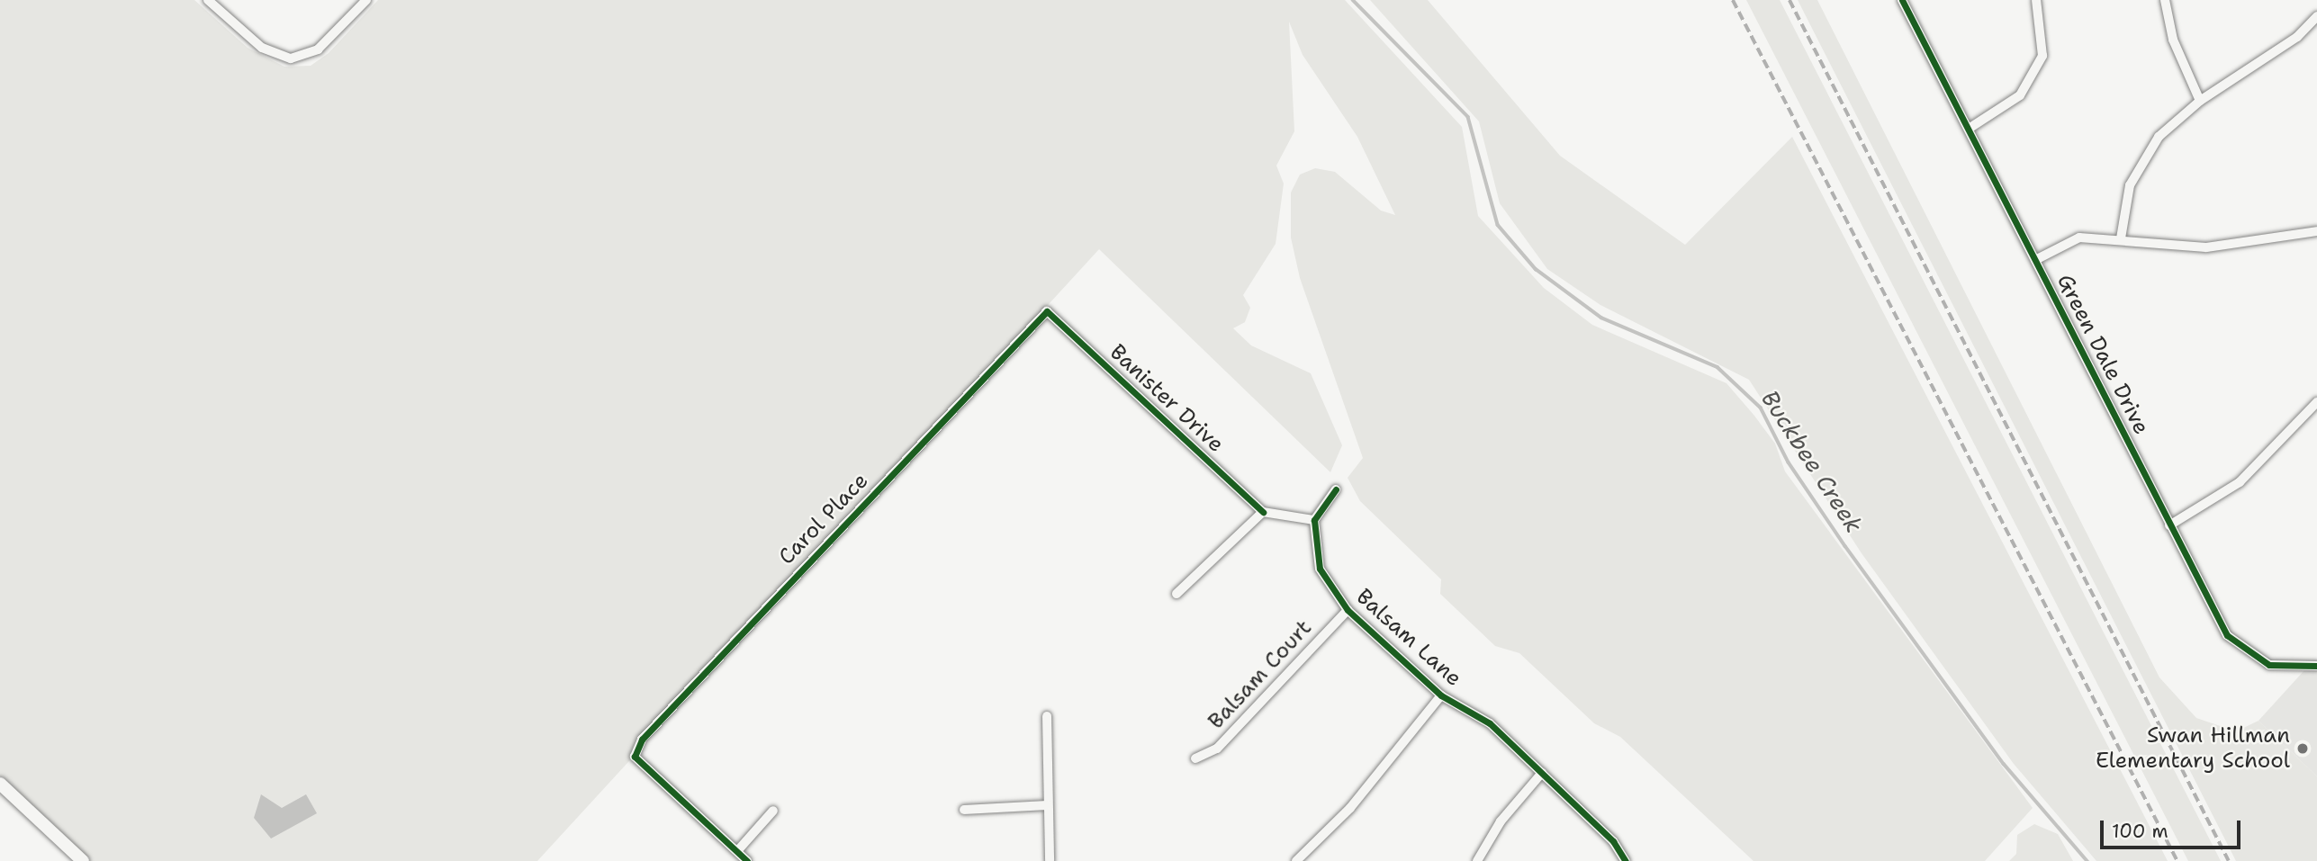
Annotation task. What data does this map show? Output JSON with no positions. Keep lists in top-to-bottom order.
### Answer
{
  "streets": {
    "street": [
      "Green Dale Drive",
      "Banister Drive",
      "Carol Place",
      "Balsam Lane",
      "Balsam Court"
    ]
  },
  "crossings": [
    ["Banister Drive", "Carol Place"],
    ["Balsam Lane", "Balsam Court"]
  ],
  "water": ["Buckbee Creek"],
  "places": ["Swan Hillman Elementary School"],
  "scale_bar": "100 m"
}
